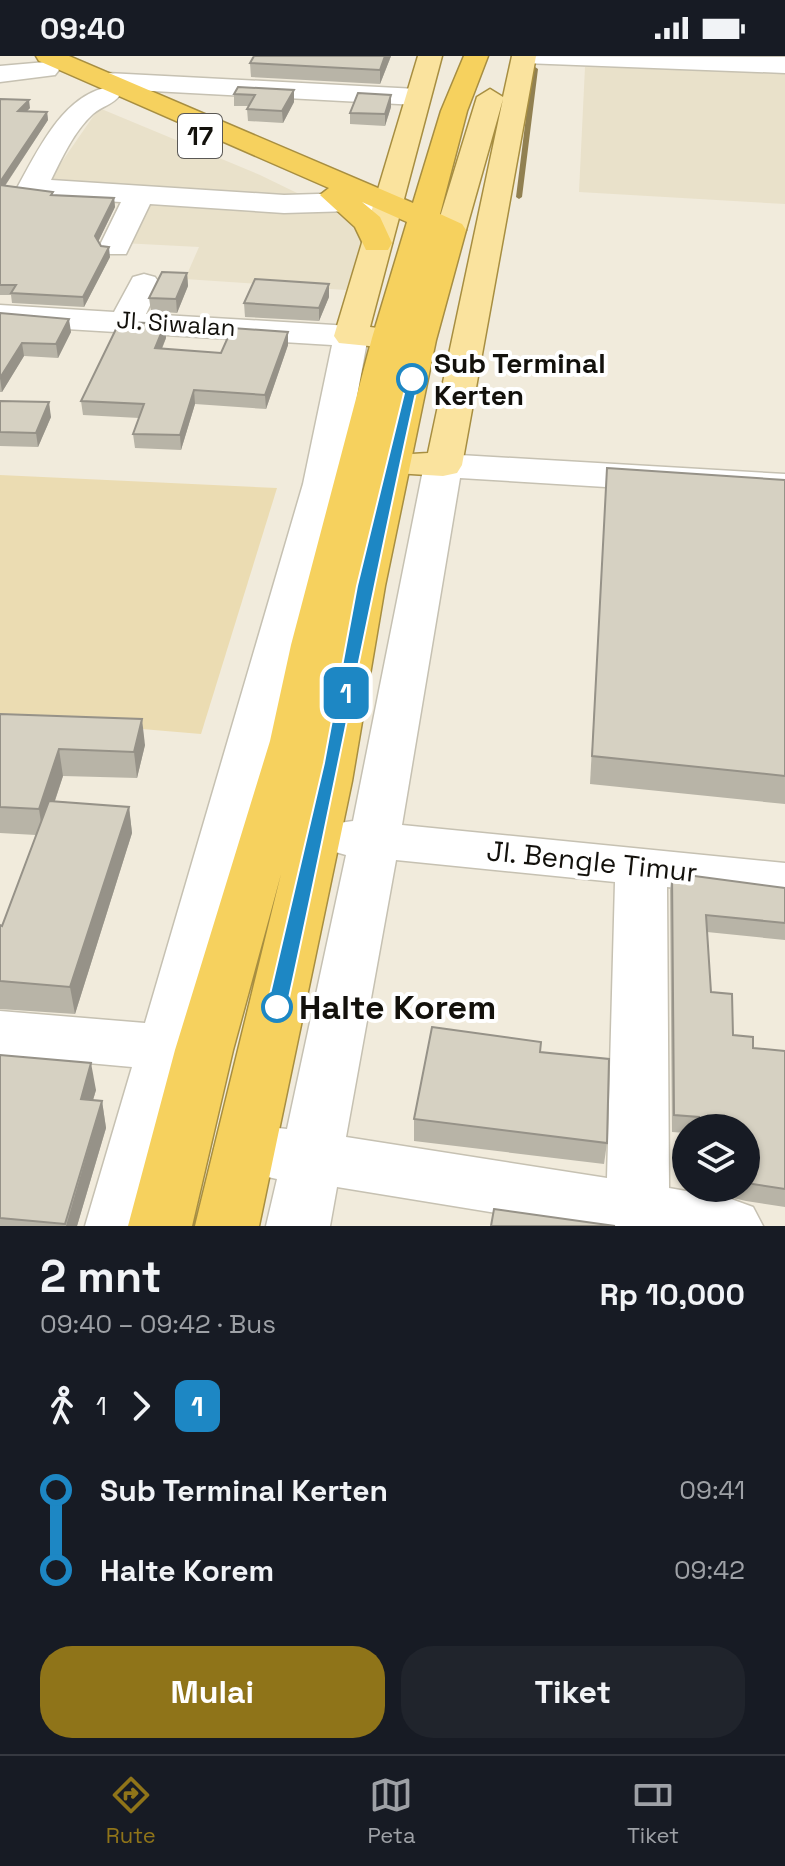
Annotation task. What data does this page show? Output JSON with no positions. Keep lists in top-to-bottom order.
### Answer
{
  "streets": {
    "highway": ["17"],
    "street": ["Jl. Siwalan", "Jl. Bengle Timur"]
  },
  "places": ["Sub Terminal Kerten", "Halte Korem"],
  "lines": ["bus line 1"],
  "page": {
    "status": "09:40",
    "on_map": "1",
    "heading": ["2 mnt", "09:40 – 09:42 · Bus", "Rp 10,000"],
    "legs": ["1", "1"],
    "list": [
      {
        "name": "Sub Terminal Kerten",
        "value": "09:41"
      },
      {
        "name": "Halte Korem",
        "value": "09:42"
      }
    ],
    "buttons": ["Mulai", "Tiket"],
    "tabs": ["Rute", "Peta", "Tiket"]
  }
}
